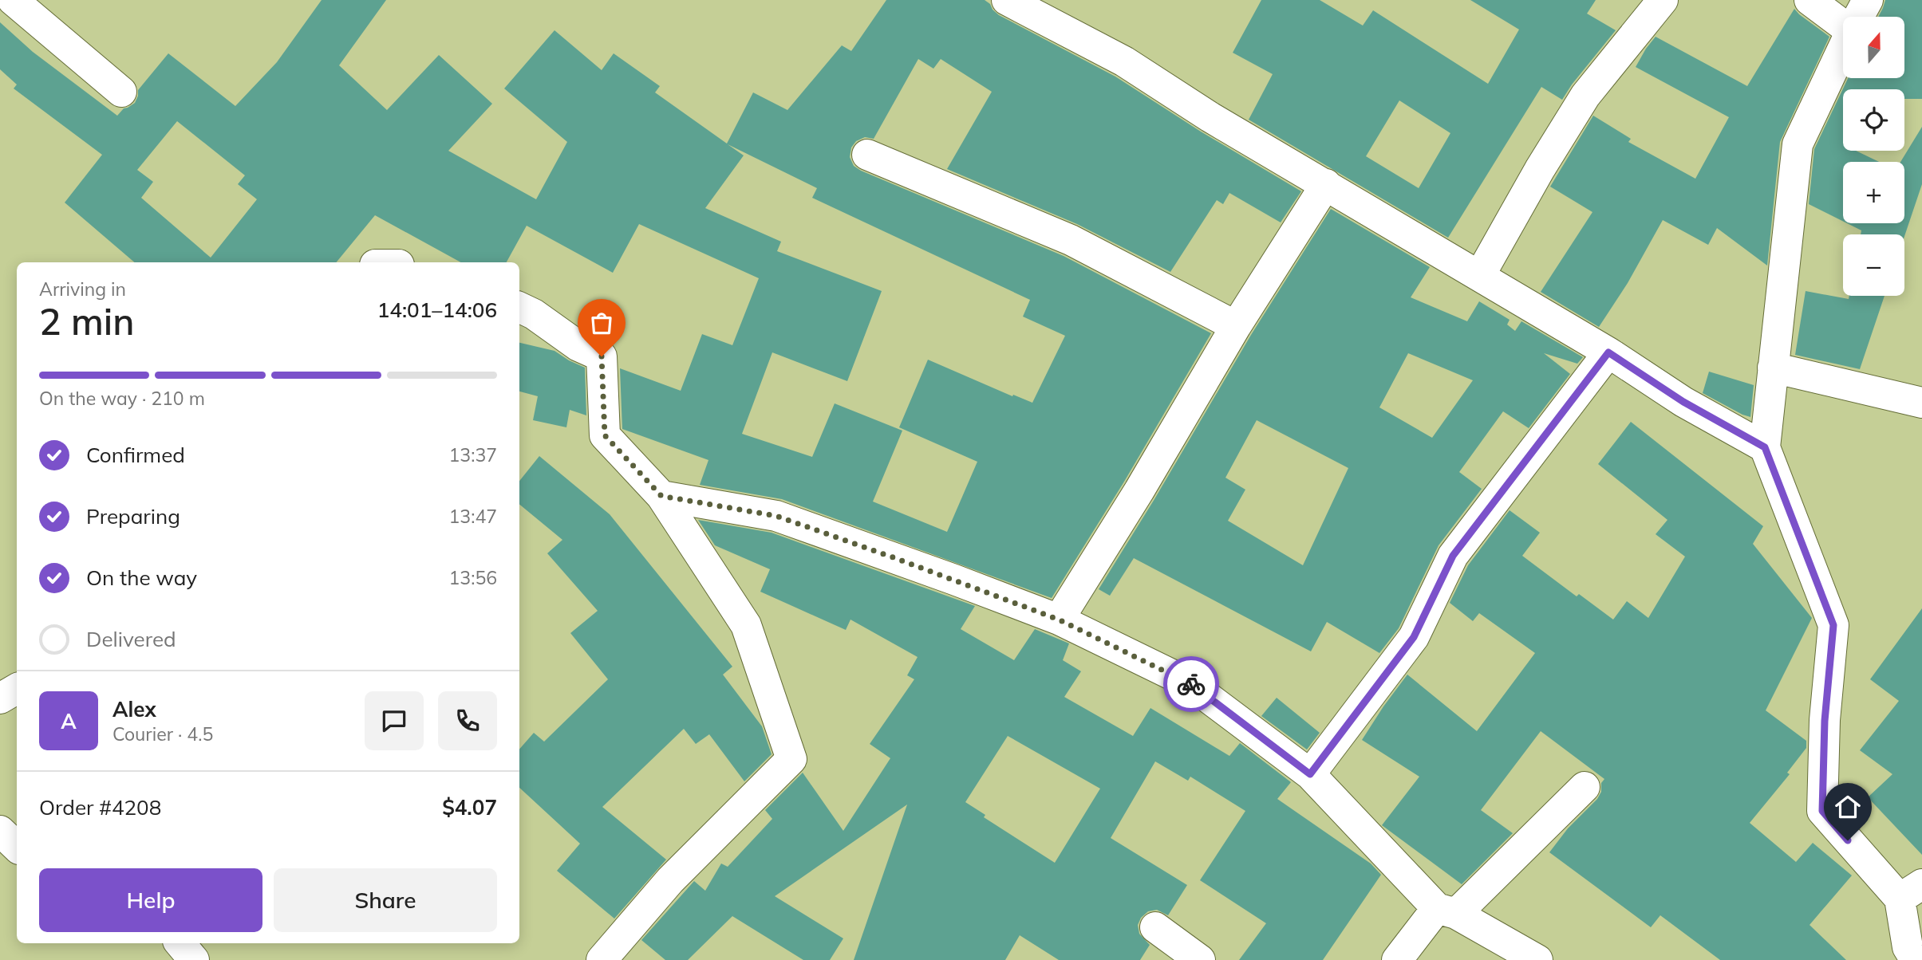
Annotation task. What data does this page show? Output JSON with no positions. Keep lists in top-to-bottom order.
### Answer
{
  "north": "top",
  "page": {
    "map_buttons": ["+", "−"],
    "heading": ["2 min", "Arriving in", "14:01–14:06"],
    "panel": [
      "Alex",
      "Courier · 4.5",
      "Order #4208",
      "$4.07"
    ],
    "bar": "On the way · 210 m",
    "list": [
      ["Confirmed", "13:37"],
      ["Preparing", "13:47"],
      ["On the way", "13:56"],
      "Delivered"
    ],
    "round": "A",
    "buttons": ["Help", "Share"]
  }
}
